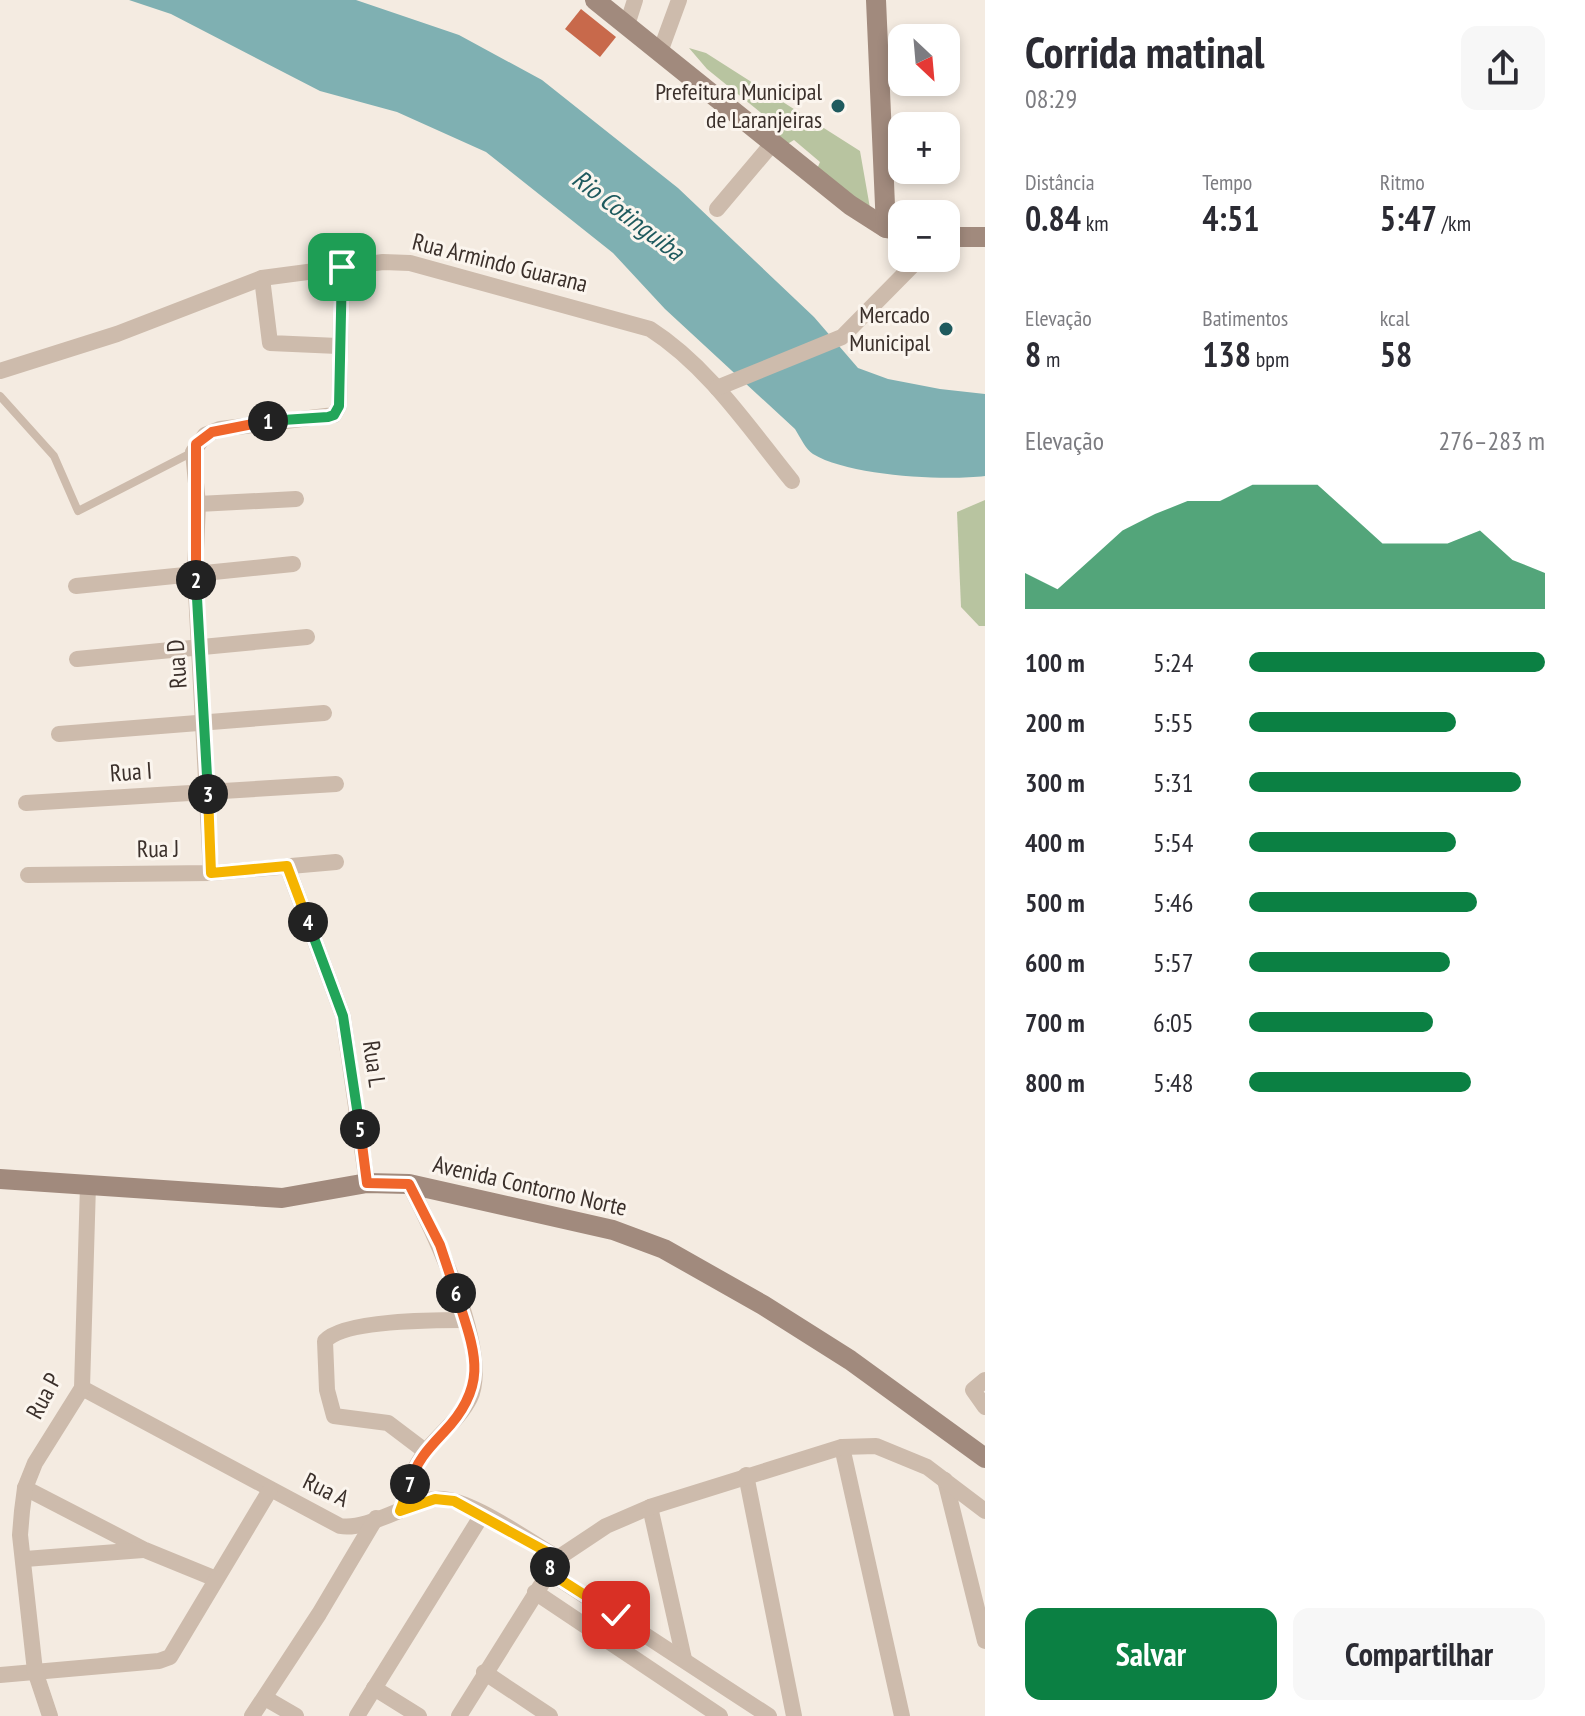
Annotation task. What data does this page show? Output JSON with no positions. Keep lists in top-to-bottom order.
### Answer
{
  "streets": {
    "street": [
      "Rua Armindo Guarana",
      "Rua D",
      "Rua I",
      "Rua J",
      "Rua L",
      "Avenida Contorno Norte",
      "Rua P",
      "Rua A"
    ]
  },
  "crossings": [
    ["Rua D", "Rua I"],
    ["Rua D", "Rua J"],
    ["Rua J", "Rua L"],
    ["Rua L", "Avenida Contorno Norte"],
    ["Avenida Contorno Norte", "Rua P"],
    ["Rua P", "Rua A"]
  ],
  "water": ["Rio Cotinguiba"],
  "places": ["Prefeitura Municipal de Laranjeiras", "Mercado Municipal"],
  "north": "bottom right",
  "page": {
    "heading": ["Corrida matinal", "08:29"],
    "map_buttons": ["+", "−"],
    "stats": [
      ["Distância", "0.84 km"],
      ["Tempo", "4:51"],
      ["Ritmo", "5:47 /km"],
      ["Elevação", "8 m"],
      ["Batimentos", "138 bpm"],
      ["kcal", "58"]
    ],
    "pins": [
      "1",
      "2",
      "3",
      "4",
      "5",
      "6",
      "7",
      "8"
    ],
    "chart": ["Elevação", "276–283 m"],
    "list": [
      {
        "name": "100 m",
        "note": "5:24"
      },
      {
        "name": "200 m",
        "note": "5:55"
      },
      {
        "name": "300 m",
        "note": "5:31"
      },
      {
        "name": "400 m",
        "note": "5:54"
      },
      {
        "name": "500 m",
        "note": "5:46"
      },
      {
        "name": "600 m",
        "note": "5:57"
      },
      {
        "name": "700 m",
        "note": "6:05"
      },
      {
        "name": "800 m",
        "note": "5:48"
      }
    ],
    "buttons": ["Salvar", "Compartilhar"]
  }
}
